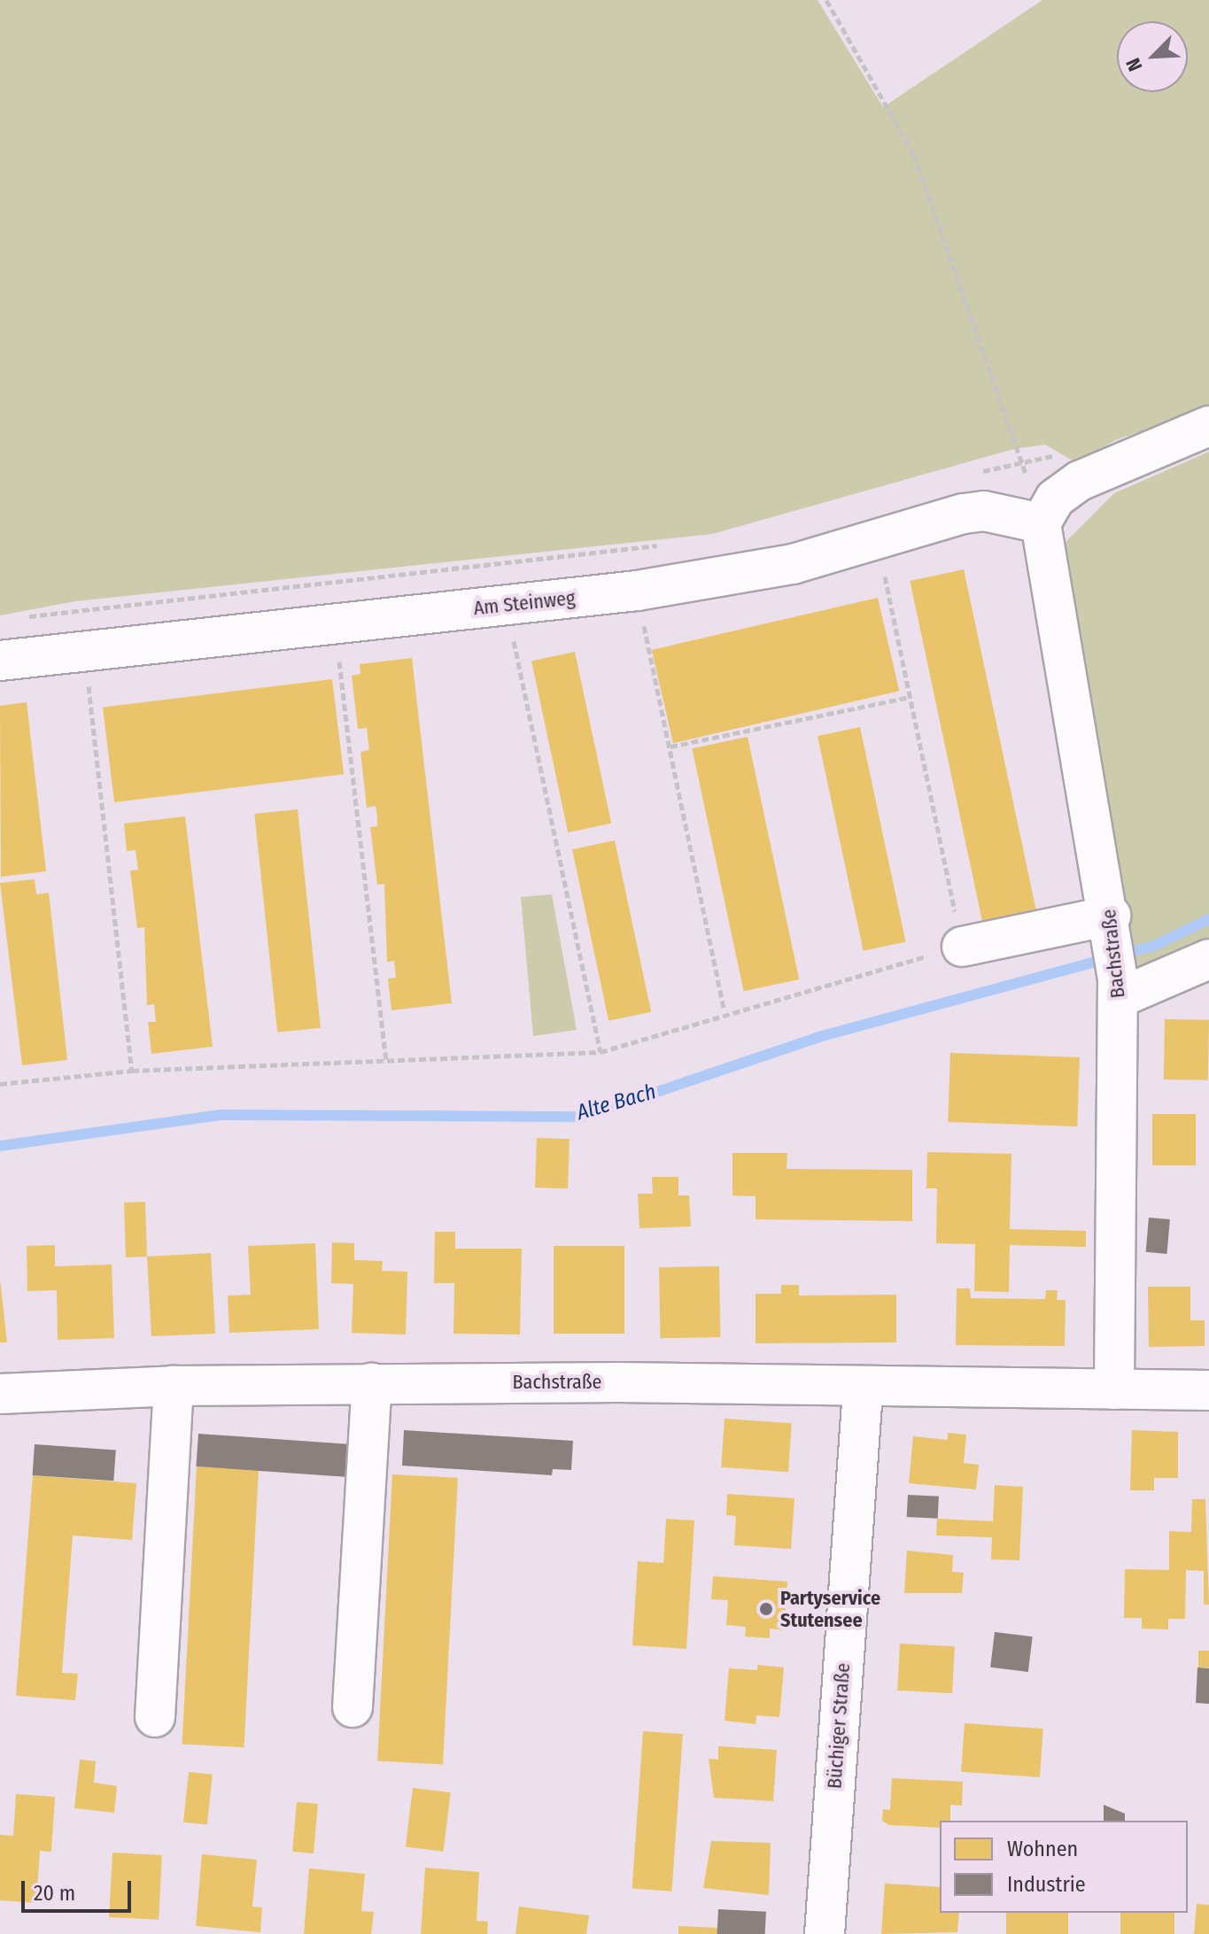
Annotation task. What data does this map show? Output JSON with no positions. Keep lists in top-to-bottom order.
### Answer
{
  "streets": {
    "street": ["Am Steinweg", "Bachstraße", "Büchiger Straße"]
  },
  "crossings": [
    ["Am Steinweg", "Bachstraße"],
    ["Bachstraße", "Büchiger Straße"]
  ],
  "water": ["Alte Bach"],
  "places": ["Partyservice Stutensee"],
  "legend": ["Wohnen", "Industrie"],
  "scale_bar": "20 m",
  "north": "bottom left"
}
